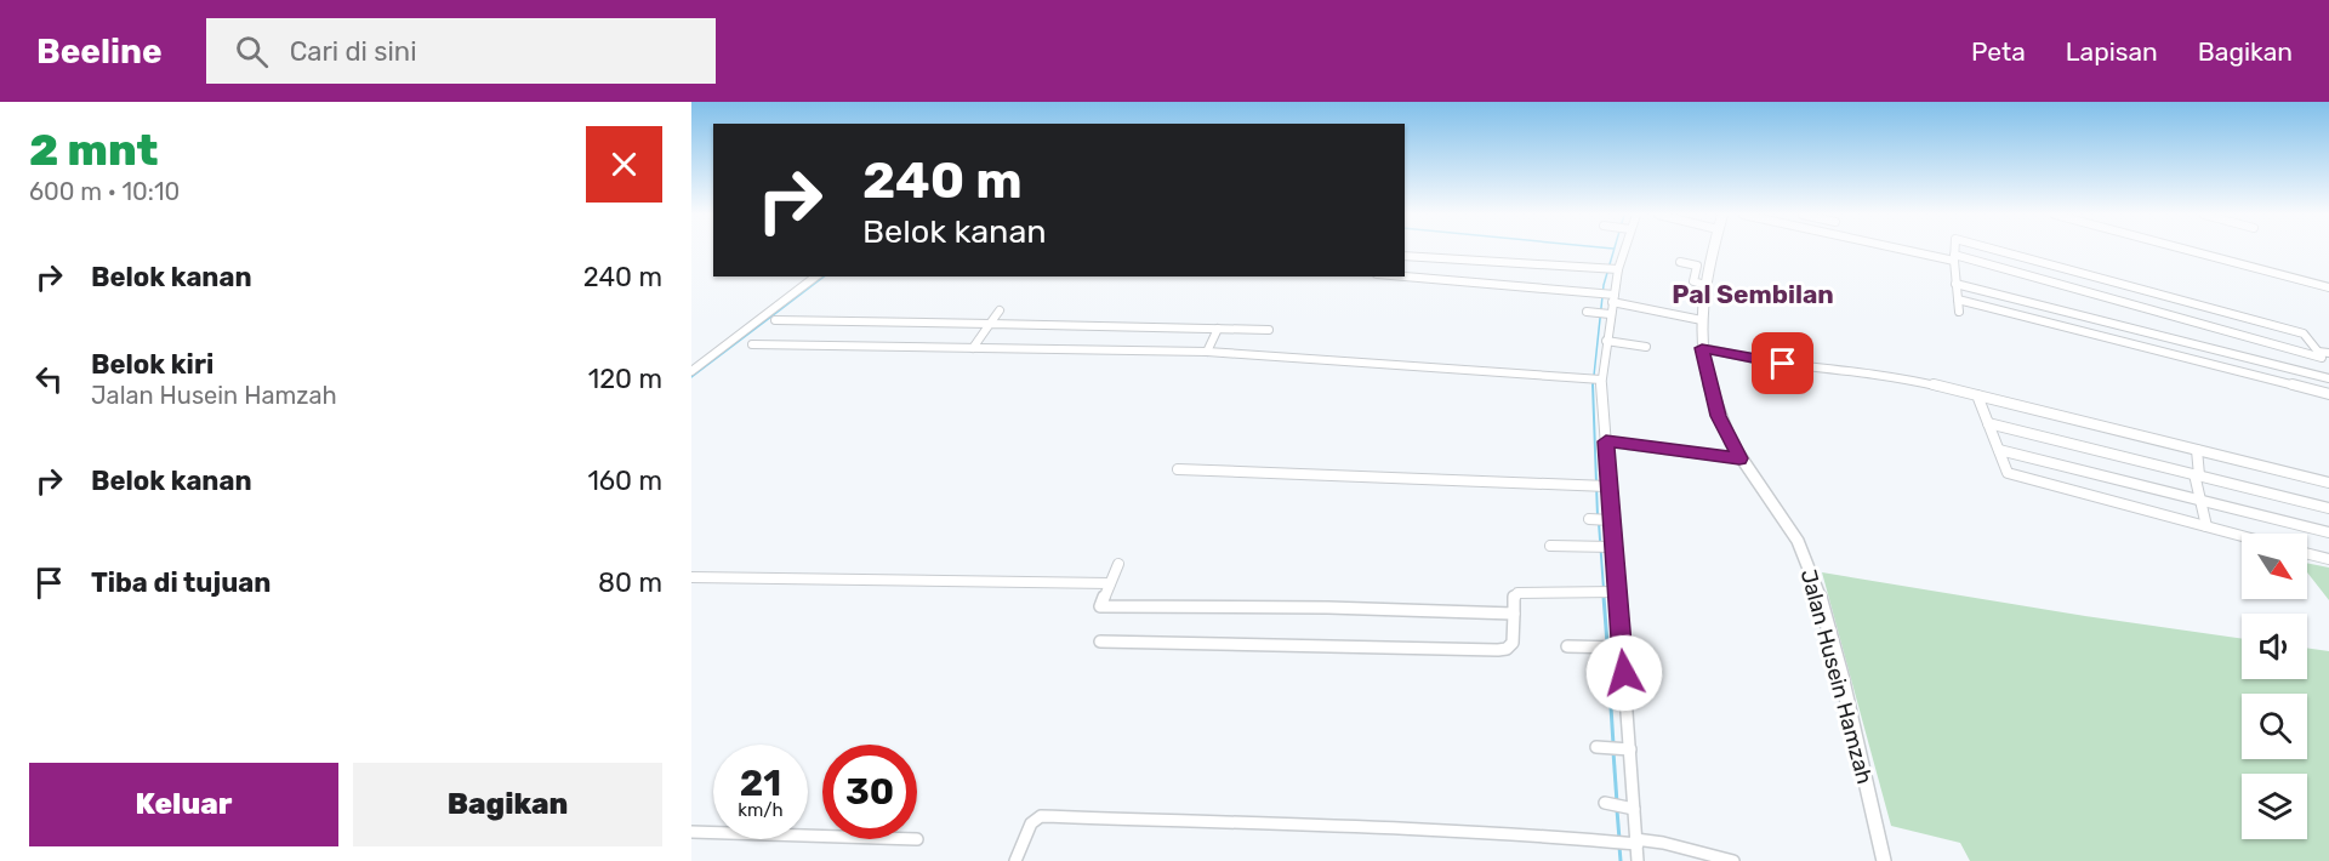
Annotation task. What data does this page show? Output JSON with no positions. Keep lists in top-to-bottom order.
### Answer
{
  "streets": {
    "street": ["Jalan Husein Hamzah"]
  },
  "districts": ["Pal Sembilan"],
  "north": "bottom right",
  "page": {
    "header": "Beeline",
    "search": "Cari di sini",
    "nav": ["Peta", "Lapisan", "Bagikan"],
    "heading": ["2 mnt", "600 m · 10:10"],
    "turn": ["240 m", "Belok kanan"],
    "list": [
      {
        "name": "Belok kanan",
        "value": "240 m"
      },
      {
        "name": "Belok kiri",
        "note": "Jalan Husein Hamzah",
        "value": "120 m"
      },
      {
        "name": "Belok kanan",
        "value": "160 m"
      },
      {
        "name": "Tiba di tujuan",
        "value": "80 m"
      }
    ],
    "speed": "21 km/h",
    "limit": "30",
    "buttons": ["Keluar", "Bagikan"]
  }
}
